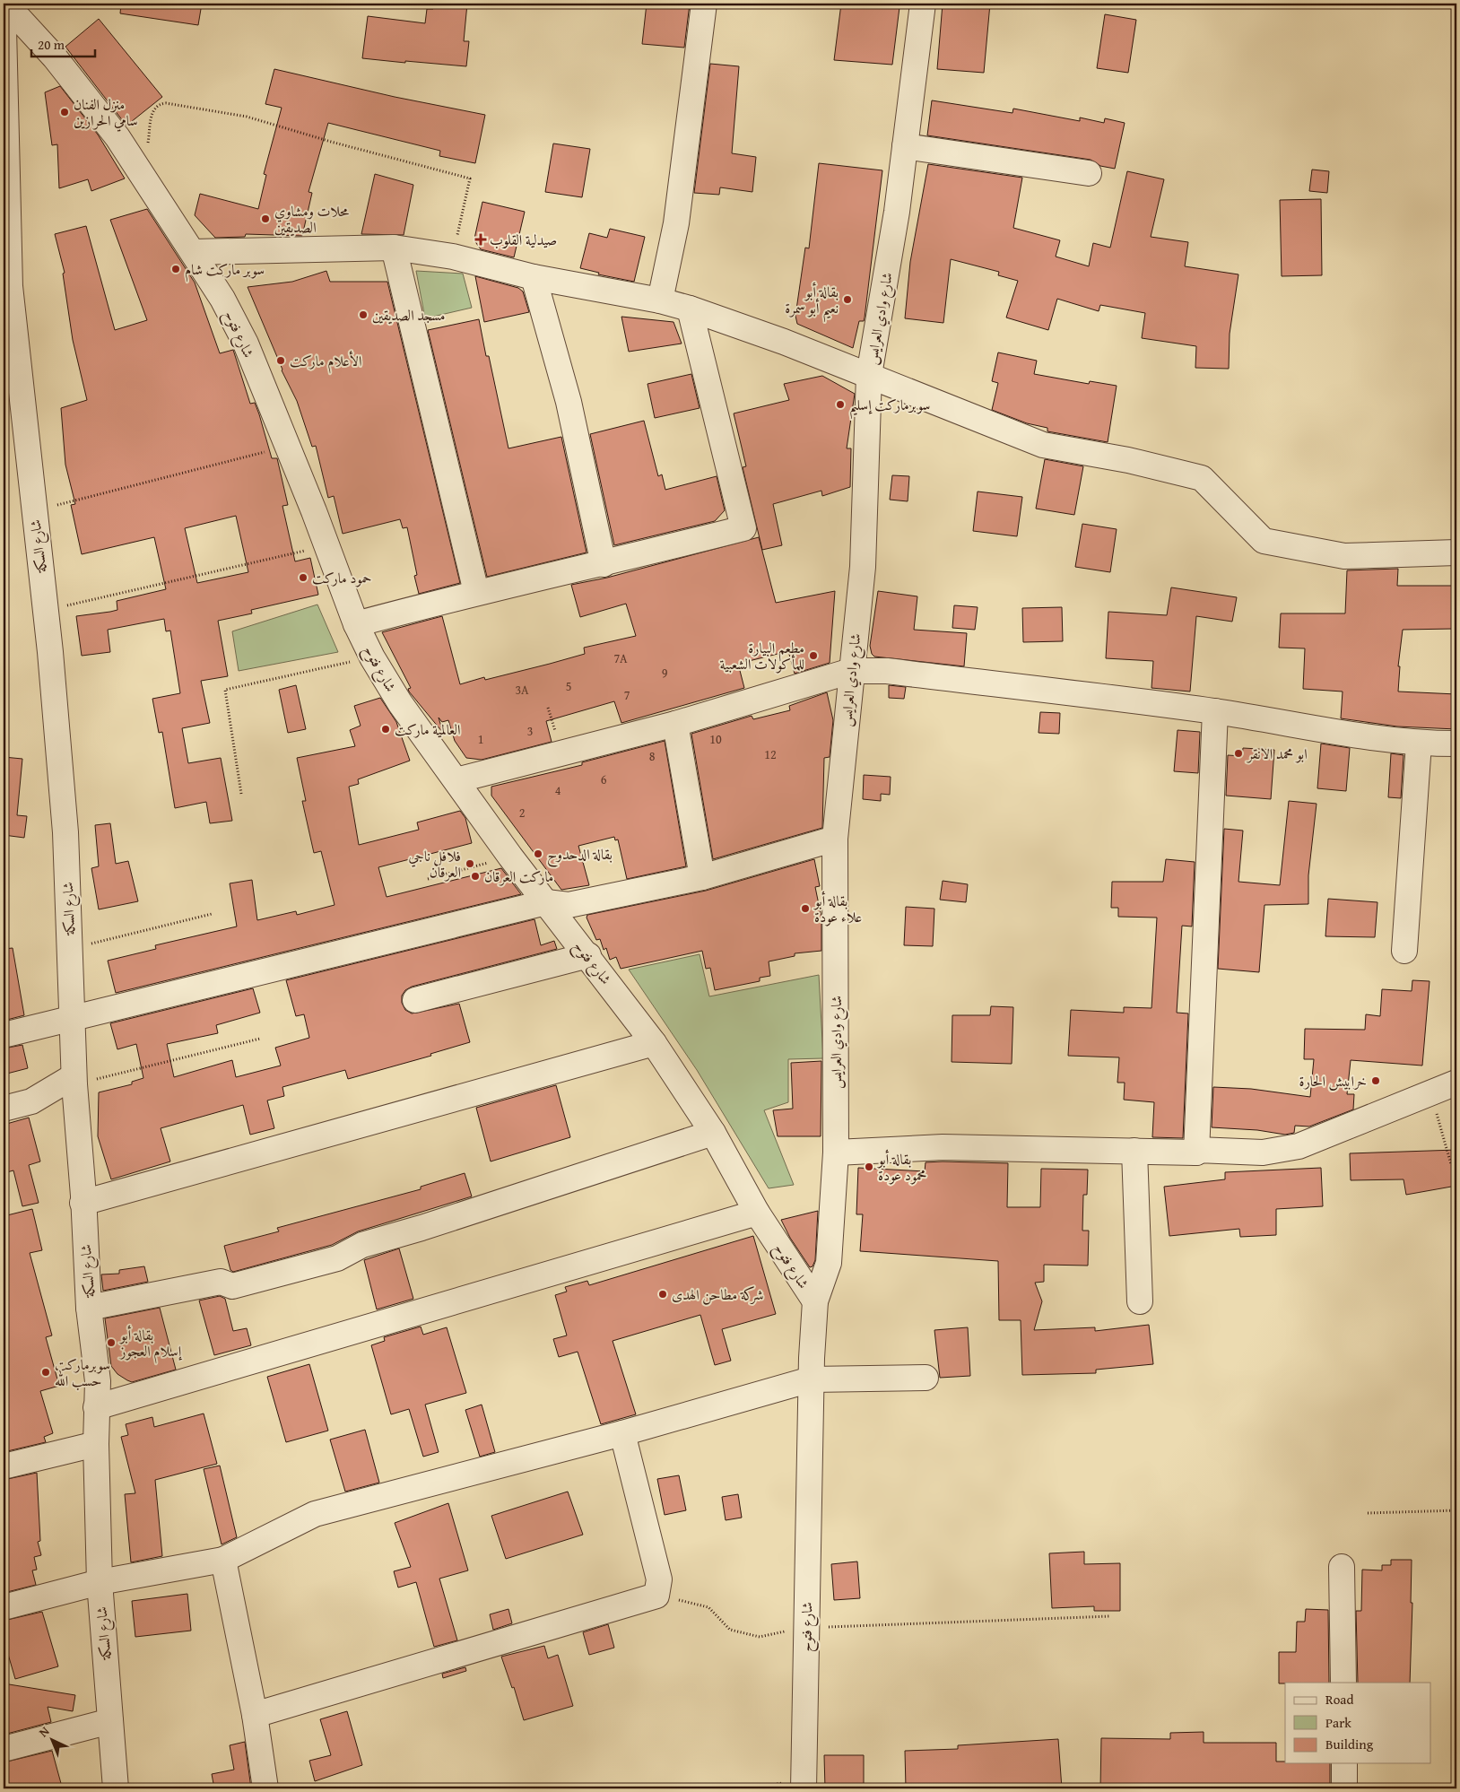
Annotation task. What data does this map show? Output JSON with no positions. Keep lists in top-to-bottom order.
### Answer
{
  "streets": {
    "street": ["شارع وادي العرايس", "شارع فتوح", "شارع السكة"]
  },
  "crossings": [
    ["شارع وادي العرايس", "شارع فتوح"]
  ],
  "places": {
    "other": [
      "منزل الفنان سامي الحرازين",
      "محلات ومشاوي الصديقين",
      "سوبر ماركت شام",
      "بقالة أبو نعيم أبو سمرة",
      "مسجد الصديقين",
      "الأعلام ماركت",
      "سوبرماركت إسليم",
      "حمود ماركت",
      "مطعم البيارة للمأكولات الشعبية",
      "العالمية ماركت",
      "ابو محمد الانقر",
      "بقالة الدحدوح",
      "فلافل ناجي العرقان",
      "ماركت العرقان",
      "بقالة أبو علاء عودة",
      "خرابيش الحارة",
      "بقالة أبو محمود عودة",
      "شركة مطاحن الهدى",
      "بقالة أبو إسلام العجوز",
      "سوبرماركت حسب الله"
    ],
    "health": ["صيدلية القلوب"]
  },
  "house_numbers": [
    "7A",
    "9",
    "5",
    "3A",
    "7",
    "3",
    "1",
    "10",
    "12",
    "8",
    "6",
    "4",
    "2"
  ],
  "legend": ["Road", "Park", "Building"],
  "scale_bar": "20 m",
  "north": "top left"
}
